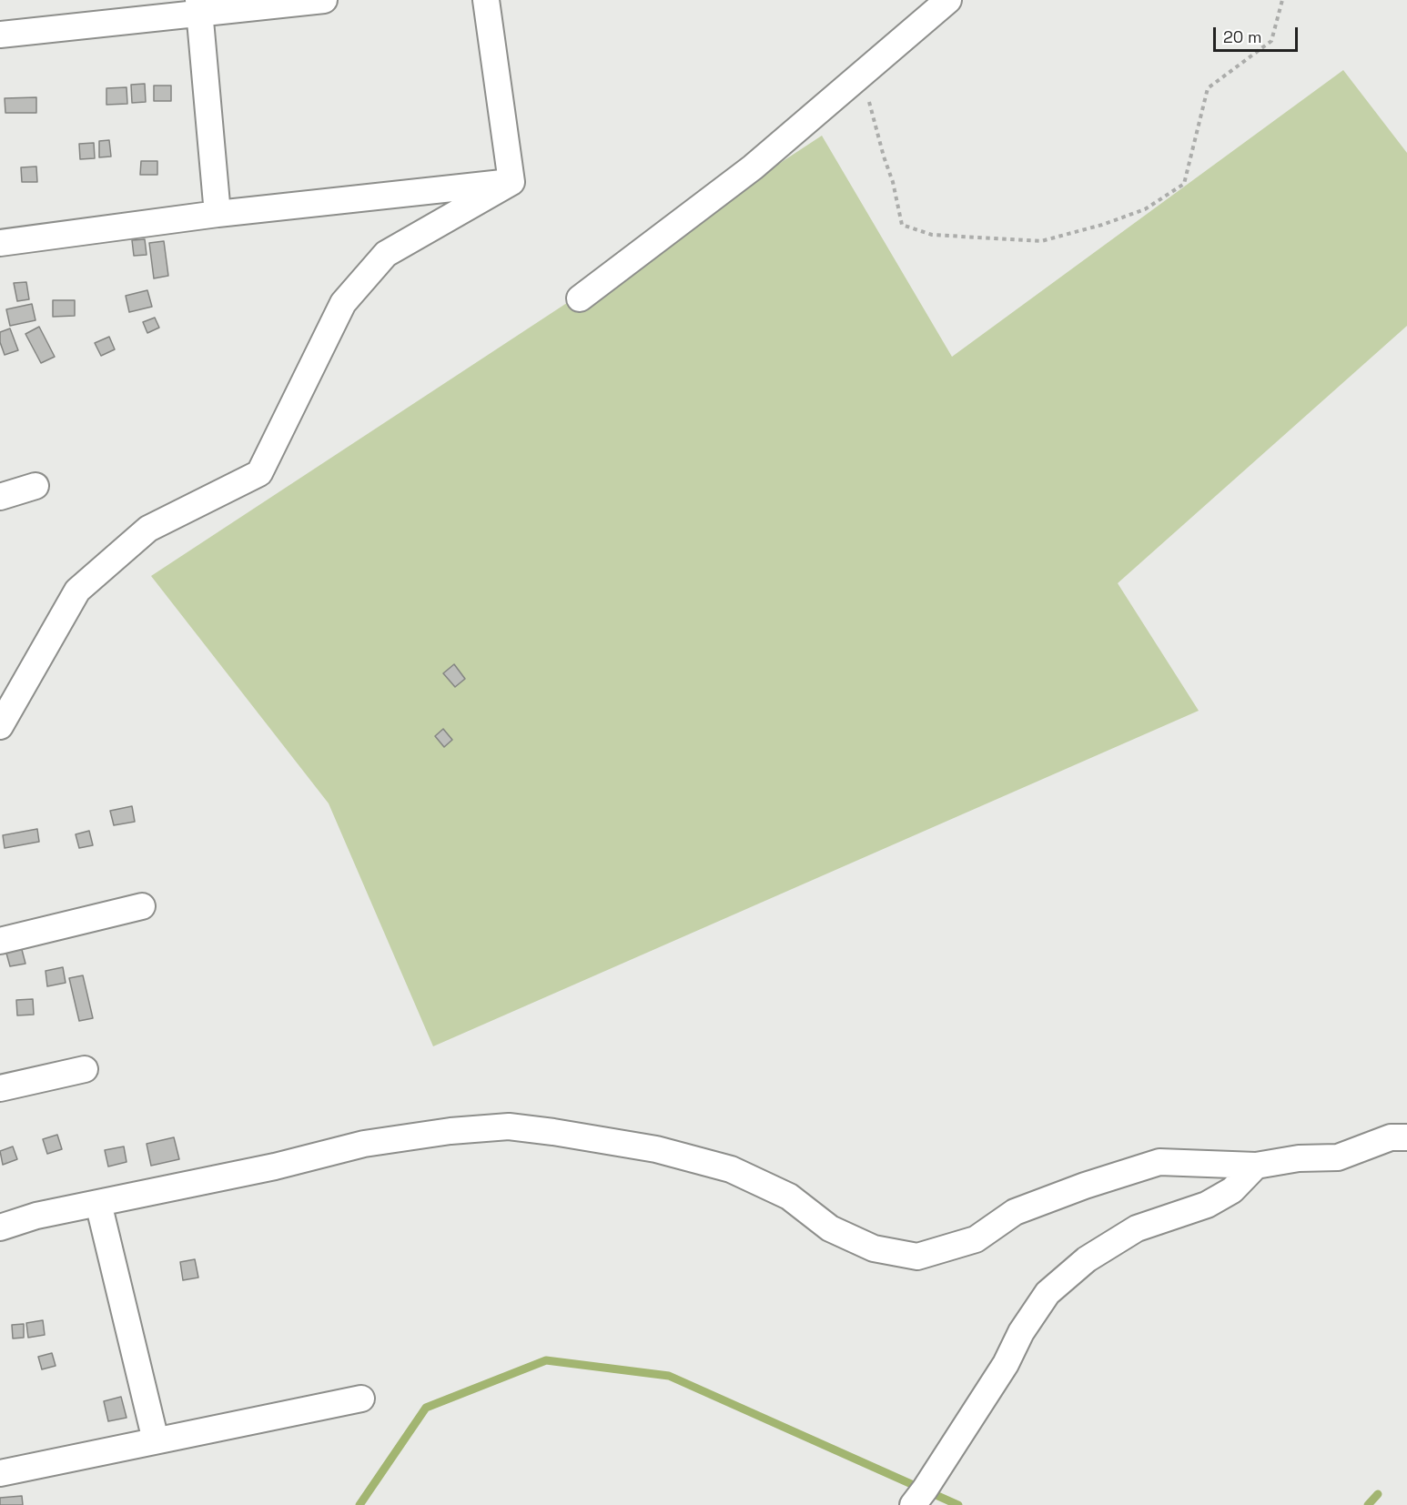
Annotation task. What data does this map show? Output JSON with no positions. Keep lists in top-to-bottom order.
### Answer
{
  "scale_bar": "20 m"
}
